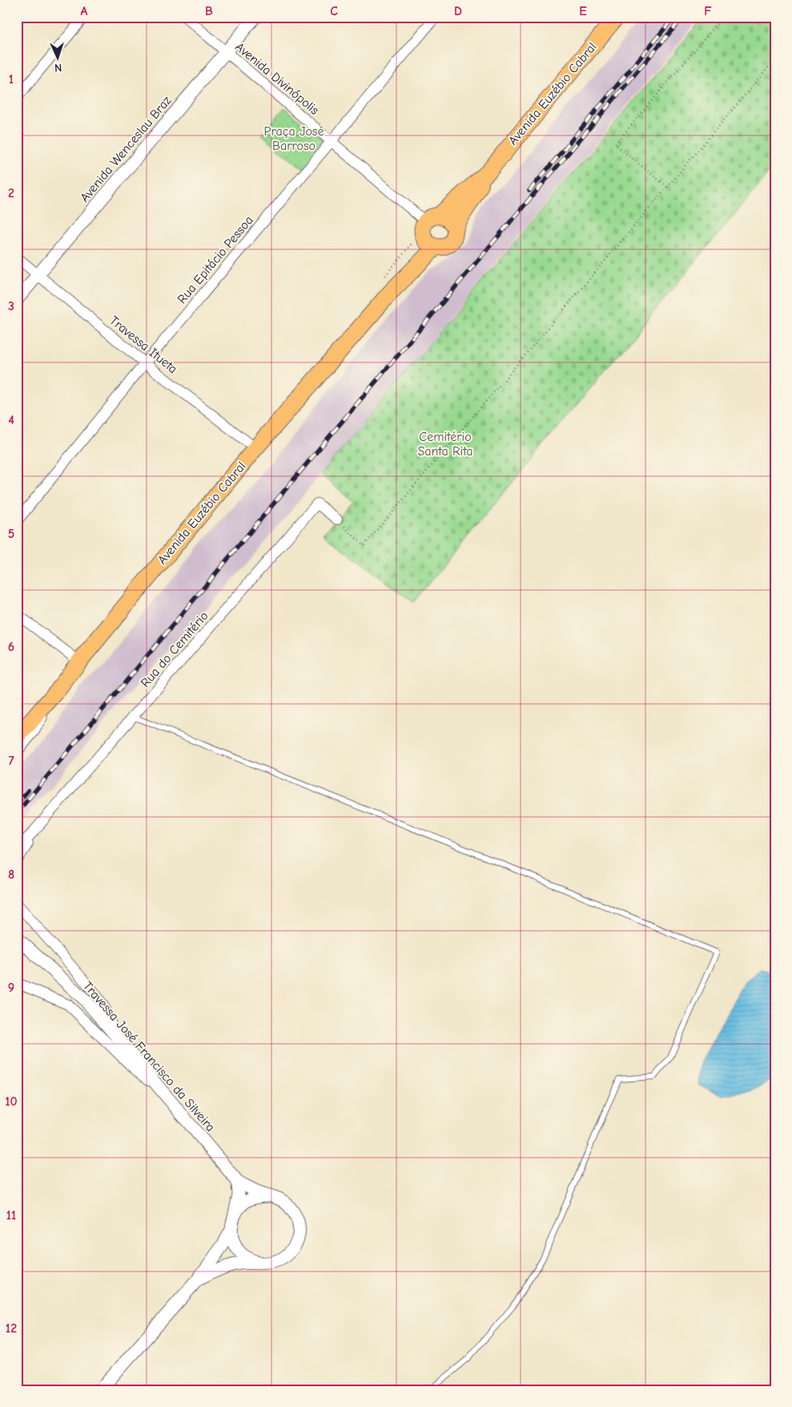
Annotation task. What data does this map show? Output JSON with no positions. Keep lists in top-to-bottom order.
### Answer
{
  "streets": {
    "main road": ["Avenida Euzébio Cabral"],
    "street": [
      "Avenida Divinópolis",
      "Avenida Wenceslau Braz",
      "Rua Epitácio Pessoa",
      "Travessa Itueta",
      "Rua do Cemitério",
      "Travessa José Francisco da Silveira"
    ]
  },
  "crossings": [
    ["Avenida Divinópolis", "Avenida Euzébio Cabral"],
    ["Avenida Divinópolis", "Avenida Wenceslau Braz"],
    ["Avenida Divinópolis", "Rua Epitácio Pessoa"],
    ["Avenida Euzébio Cabral", "Travessa Itueta"],
    ["Avenida Wenceslau Braz", "Travessa Itueta"],
    ["Rua Epitácio Pessoa", "Travessa Itueta"]
  ],
  "parks": ["Praça José Barroso", "Cemitério Santa Rita"],
  "north": "bottom",
  "grid": {
    "columns": [
      "A",
      "B",
      "C",
      "D",
      "E",
      "F"
    ],
    "rows": [
      "1",
      "2",
      "3",
      "4",
      "5",
      "6",
      "7",
      "8",
      "9",
      "10",
      "11",
      "12"
    ]
  }
}
